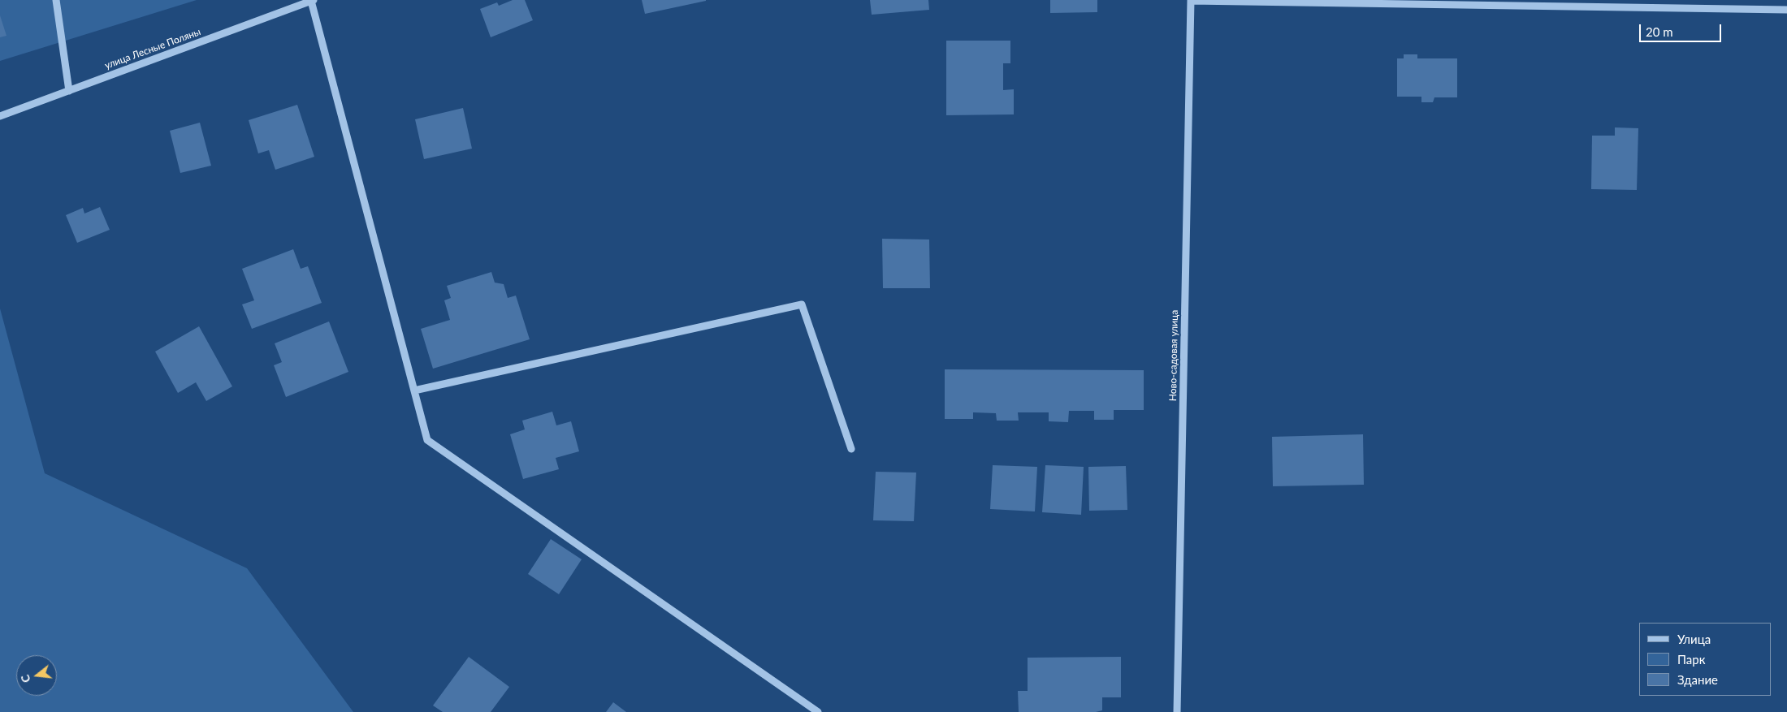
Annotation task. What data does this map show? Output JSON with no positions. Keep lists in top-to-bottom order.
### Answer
{
  "streets": {
    "street": ["улица Лесные Поляны", "Ново-садовая улица"]
  },
  "legend": ["Улица", "Парк", "Здание"],
  "scale_bar": "20 m",
  "north": "left"
}
